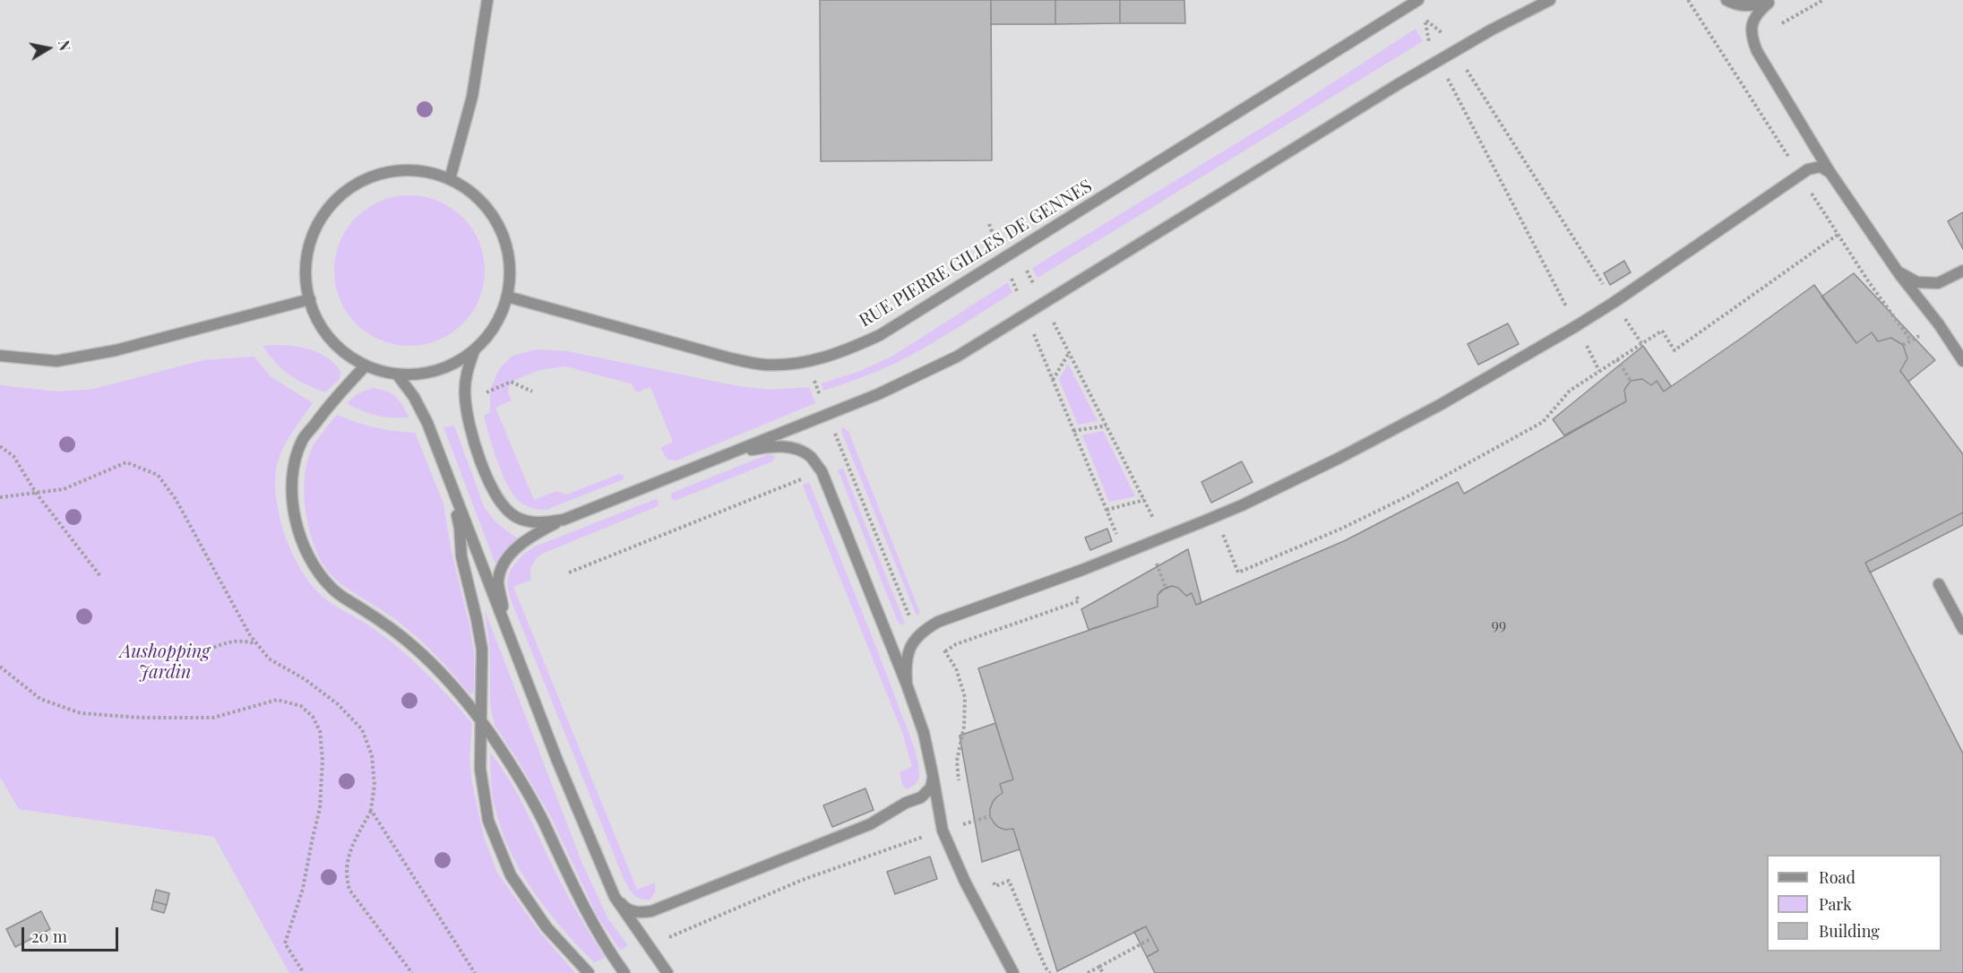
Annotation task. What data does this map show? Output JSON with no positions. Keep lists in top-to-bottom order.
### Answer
{
  "streets": {
    "street": ["RUE PIERRE GILLES DE GENNES"]
  },
  "parks": ["Aushopping Jardin"],
  "house_numbers": ["99"],
  "legend": ["Road", "Park", "Building"],
  "scale_bar": "20 m",
  "north": "right"
}
